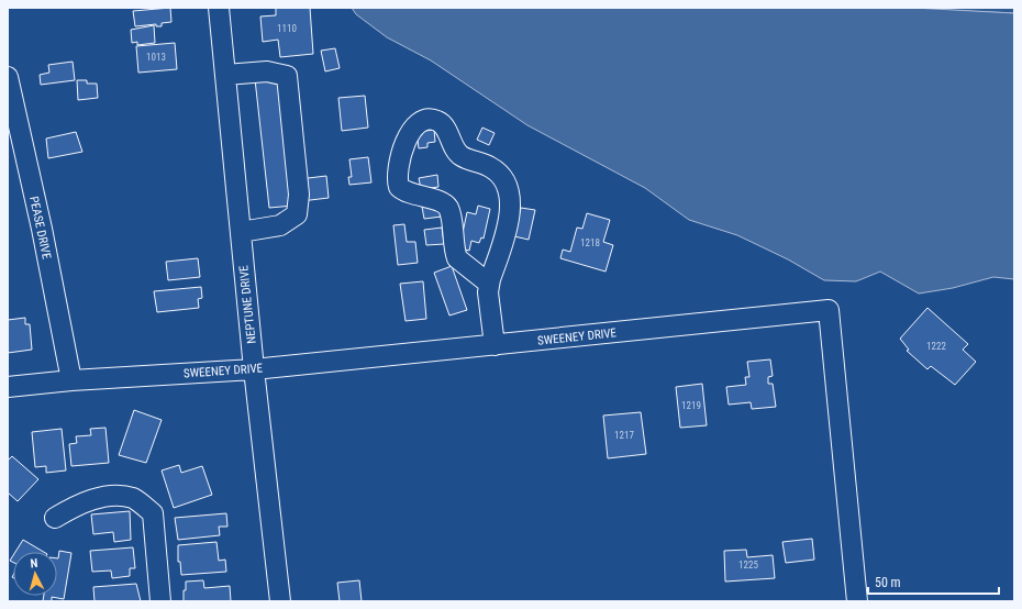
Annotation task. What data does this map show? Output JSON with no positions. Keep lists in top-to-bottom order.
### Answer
{
  "streets": {
    "street": ["PEASE DRIVE", "NEPTUNE DRIVE", "SWEENEY DRIVE"]
  },
  "crossings": [
    ["PEASE DRIVE", "SWEENEY DRIVE"],
    ["NEPTUNE DRIVE", "SWEENEY DRIVE"]
  ],
  "house_numbers": [
    "1110",
    "1013",
    "1218",
    "1222",
    "1219",
    "1217",
    "1225"
  ],
  "scale_bar": "50 m",
  "north": "top"
}
